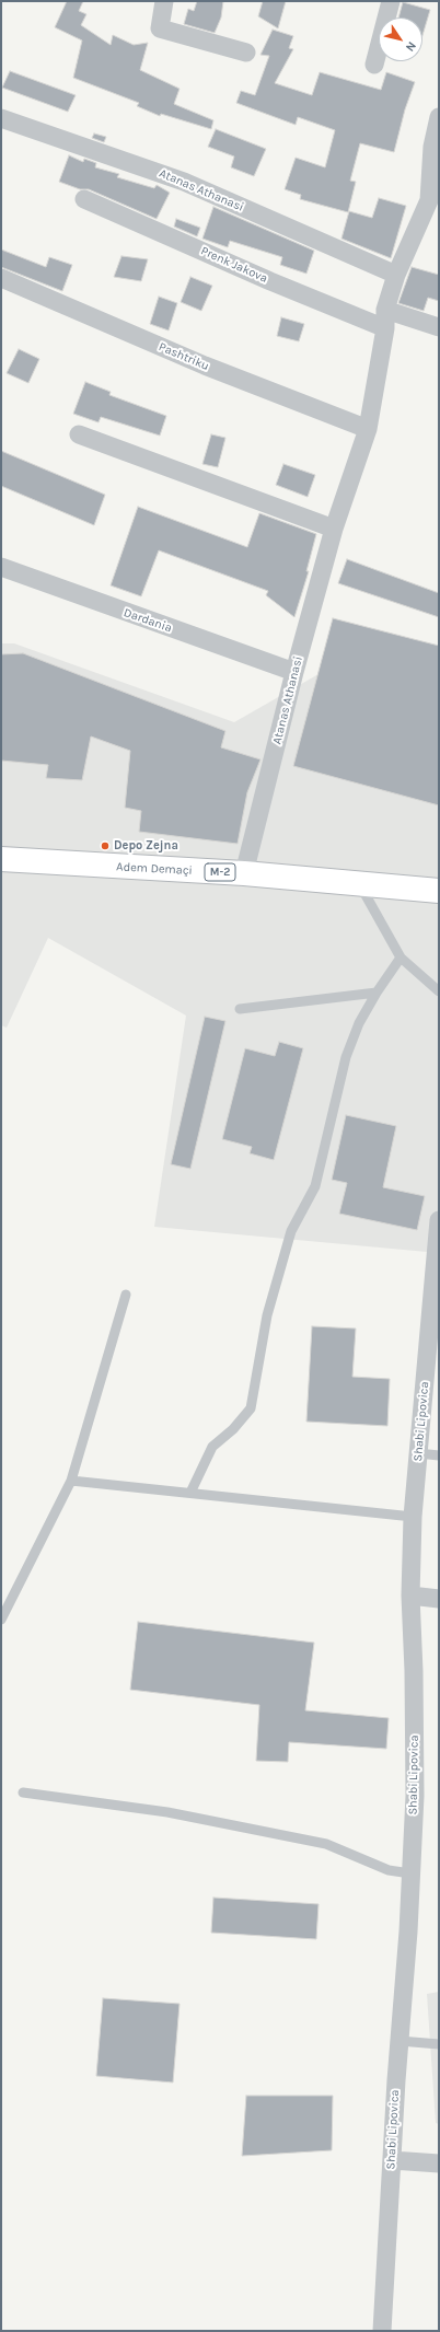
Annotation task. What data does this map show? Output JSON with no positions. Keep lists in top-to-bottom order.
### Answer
{
  "streets": {
    "main road": ["Adem Demaçi", "M-2"],
    "street": [
      "Atanas Athanasi",
      "Prenk Jakova",
      "Pashtriku",
      "Dardania",
      "Shabi Lipovica"
    ]
  },
  "crossings": [
    ["Atanas Athanasi", "Prenk Jakova"],
    ["Atanas Athanasi", "Pashtriku"],
    ["Atanas Athanasi", "Dardania"],
    ["Atanas Athanasi", "Adem Demaçi"]
  ],
  "places": ["Depo Zejna"],
  "north": "bottom right"
}
